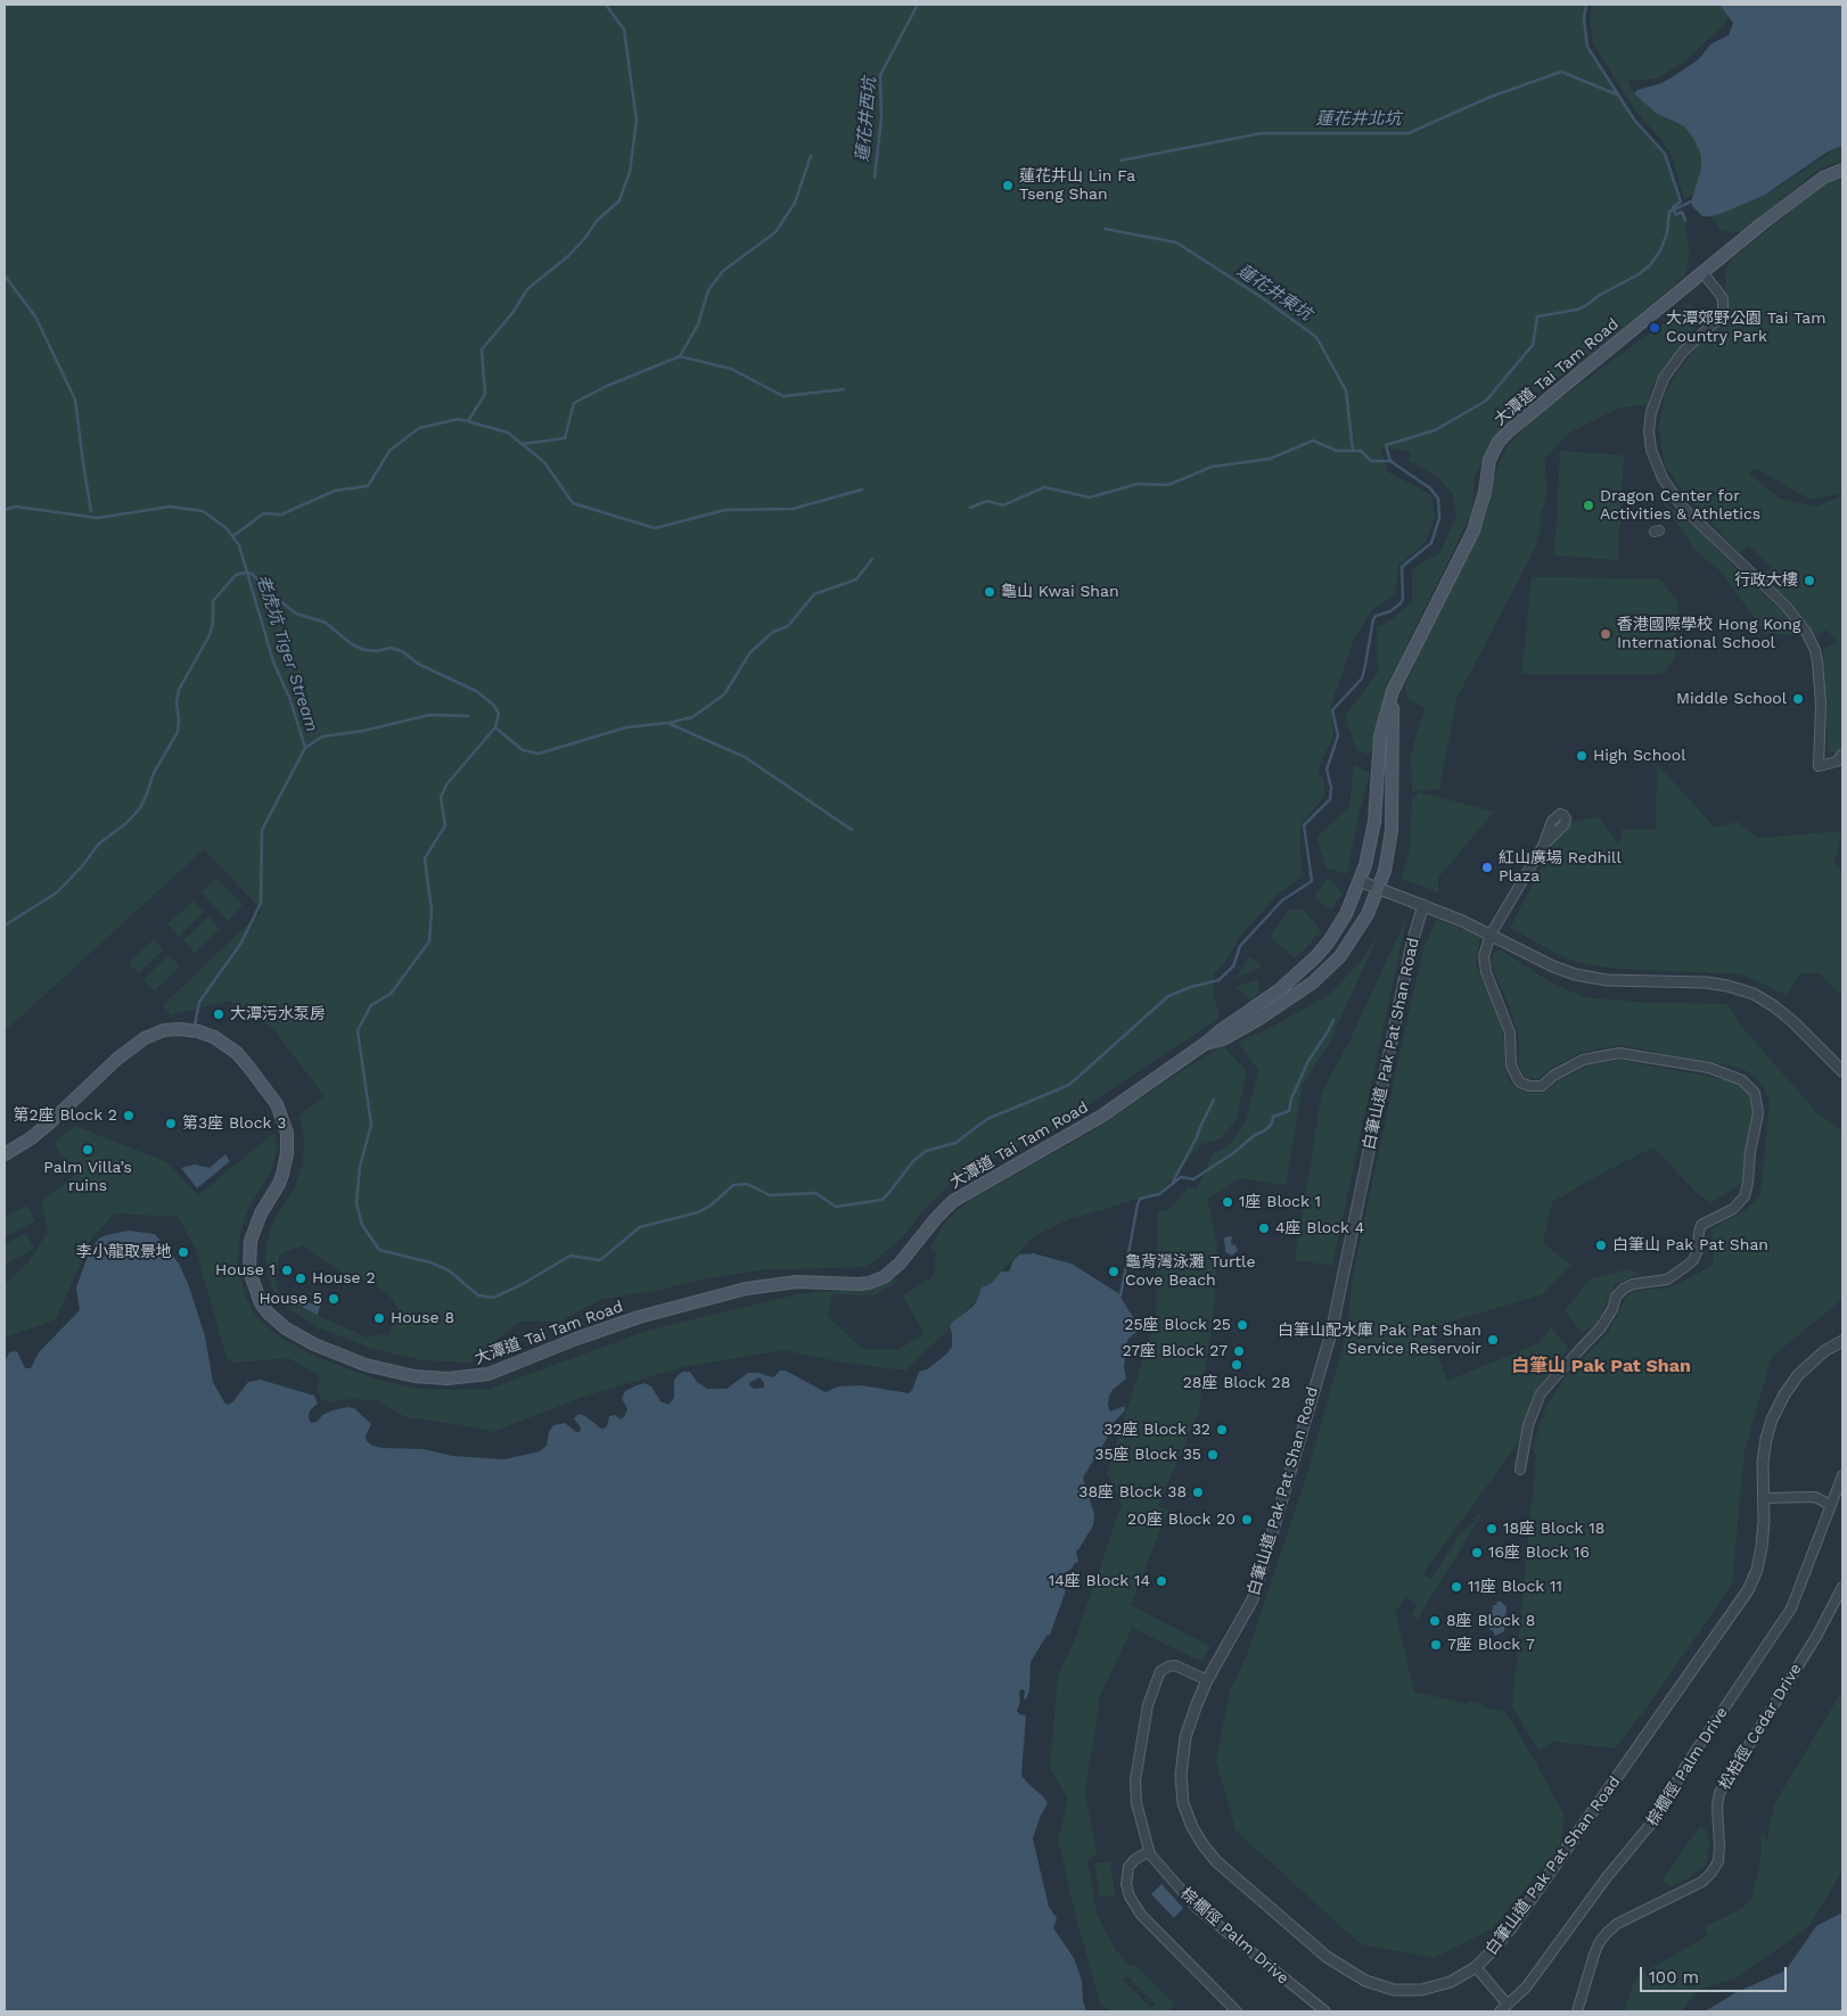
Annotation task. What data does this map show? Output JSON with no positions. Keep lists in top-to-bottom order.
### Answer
{
  "streets": {
    "main road": ["大潭道 Tai Tam Road"],
    "street": ["白筆山道 Pak Pat Shan Road", "松柏徑 Cedar Drive", "棕櫚徑 Palm Drive"]
  },
  "crossings": [
    ["白筆山道 Pak Pat Shan Road", "棕櫚徑 Palm Drive"]
  ],
  "districts": ["白筆山 Pak Pat Shan"],
  "water": [
    "蓮花井西坑",
    "蓮花井北坑",
    "蓮花井東坑",
    "老虎坑 Tiger Stream"
  ],
  "places": [
    "蓮花井山 Lin Fa Tseng Shan",
    "大潭郊野公園 Tai Tam Country Park",
    "Dragon Center for Activities & Athletics",
    "行政大樓",
    "龜山 Kwai Shan",
    "香港國際學校 Hong Kong International School",
    "Middle School",
    "High School",
    "紅山廣場 Redhill Plaza",
    "大潭污水泵房",
    "第2座 Block 2",
    "第3座 Block 3",
    "Palm Villa’s ruins",
    "1座 Block 1",
    "4座 Block 4",
    "白筆山 Pak Pat Shan",
    "李小龍取景地",
    "House 1",
    "龜背灣泳灘 Turtle Cove Beach",
    "House 2",
    "House 5",
    "House 8",
    "25座 Block 25",
    "白筆山配水庫 Pak Pat Shan Service Reservoir",
    "27座 Block 27",
    "28座 Block 28",
    "32座 Block 32",
    "35座 Block 35",
    "38座 Block 38",
    "20座 Block 20",
    "18座 Block 18",
    "16座 Block 16",
    "14座 Block 14",
    "11座 Block 11",
    "8座 Block 8",
    "7座 Block 7"
  ],
  "scale_bar": "100 m"
}
